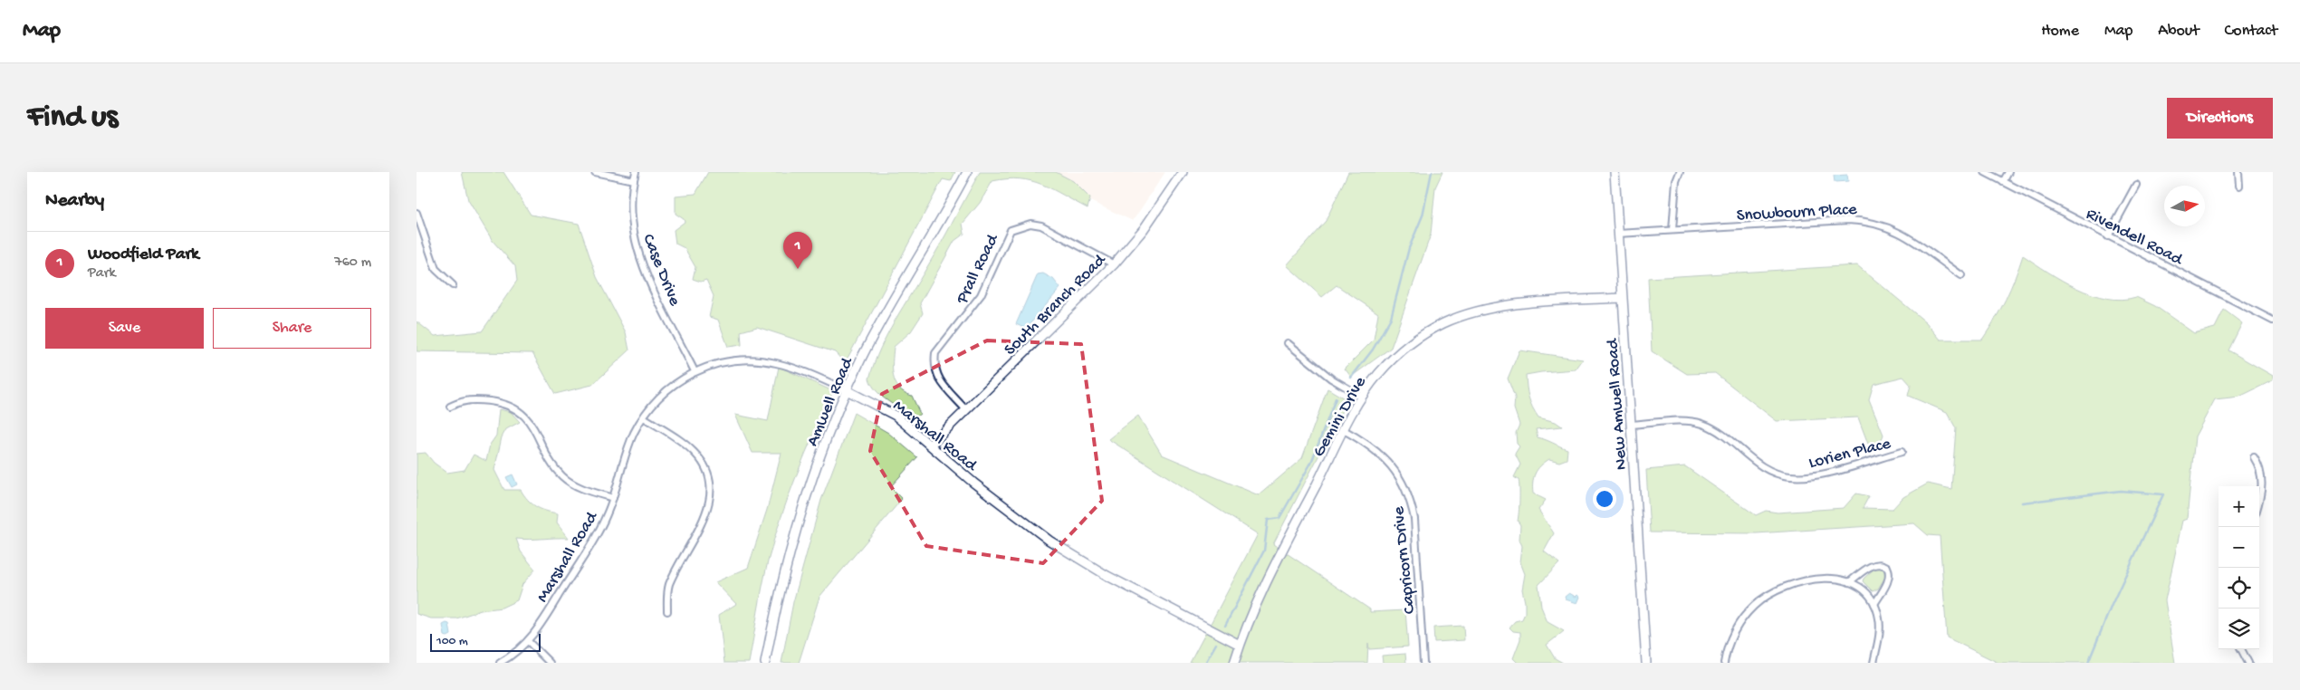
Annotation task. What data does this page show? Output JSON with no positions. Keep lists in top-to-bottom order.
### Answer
{
  "streets": {
    "street": [
      "Snowbourn Place",
      "Rivendell Road",
      "Prall Road",
      "Case Drive",
      "South Branch Road",
      "Amwell Road",
      "New Amwell Road",
      "Gemini Drive",
      "Marshall Road",
      "Lorien Place",
      "Capricorn Drive"
    ]
  },
  "crossings": [
    ["Snowbourn Place", "New Amwell Road"],
    ["Prall Road", "South Branch Road"],
    ["Case Drive", "Marshall Road"],
    ["South Branch Road", "Marshall Road"],
    ["Amwell Road", "Marshall Road"],
    ["New Amwell Road", "Gemini Drive"],
    ["New Amwell Road", "Lorien Place"],
    ["Gemini Drive", "Marshall Road"],
    ["Gemini Drive", "Capricorn Drive"]
  ],
  "scale_bar": "100 m",
  "north": "right",
  "page": {
    "header": "Map",
    "nav": [
      "Home",
      "Map",
      "About",
      "Contact"
    ],
    "buttons": [
      "Directions",
      ["Save", "Share"]
    ],
    "title": "Find us",
    "heading": "Nearby",
    "list": [
      {
        "mark": "1",
        "name": "Woodfield Park",
        "note": "Park",
        "value": "760 m"
      }
    ],
    "pins": "1",
    "map_buttons": ["+", "−"],
    "scale": "100 m"
  }
}
